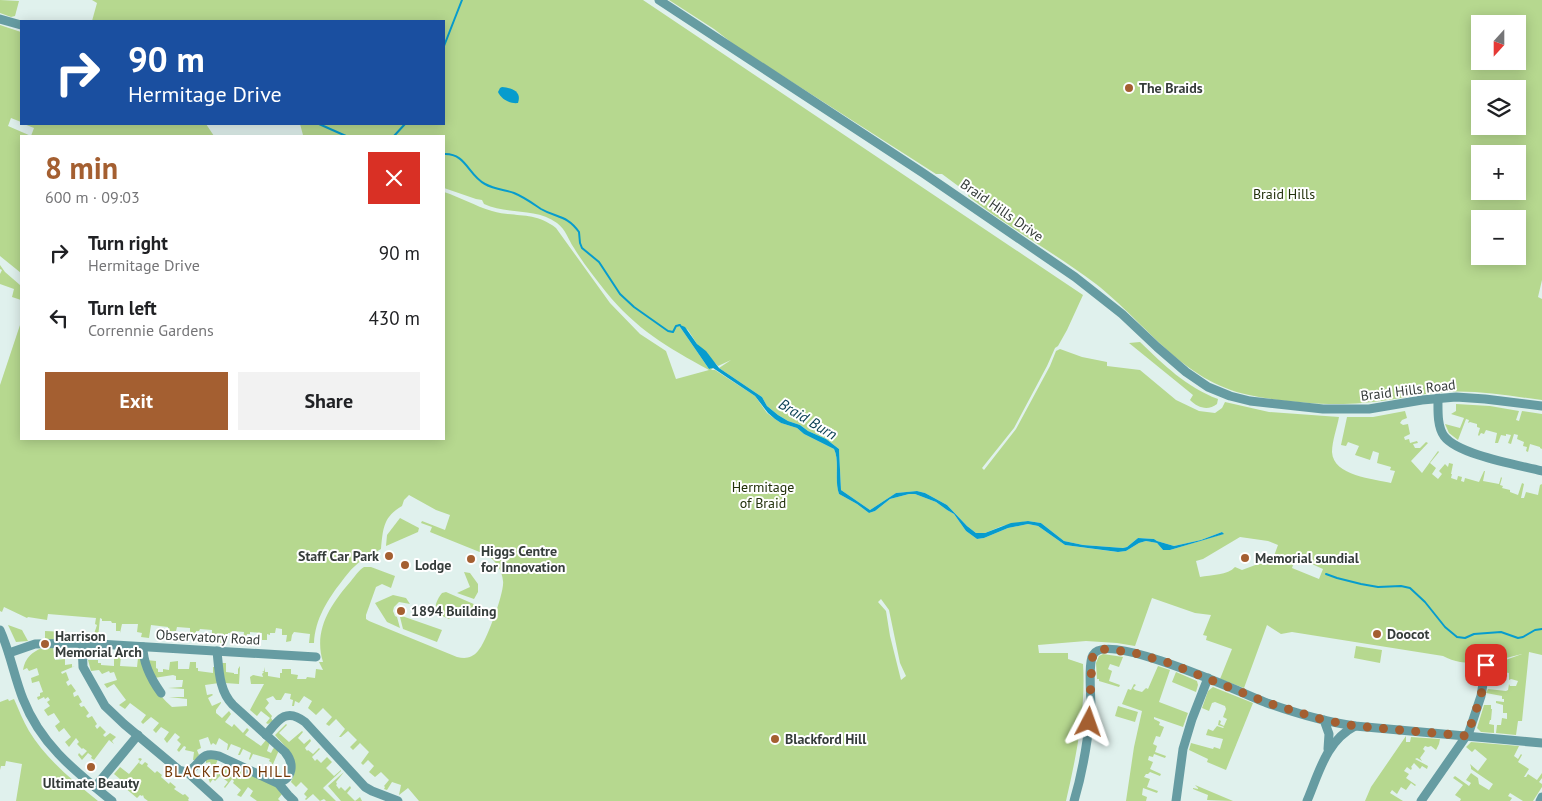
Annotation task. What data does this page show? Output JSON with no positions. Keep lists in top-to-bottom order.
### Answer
{
  "streets": {
    "street": ["Braid Hills Drive", "Braid Hills Road", "Observatory Road"]
  },
  "crossings": [
    ["Braid Hills Drive", "Braid Hills Road"]
  ],
  "districts": ["BLACKFORD HILL"],
  "water": ["Braid Burn"],
  "parks": ["Braid Hills", "Hermitage of Braid"],
  "places": [
    "The Braids",
    "Staff Car Park",
    "Memorial sundial",
    "Higgs Centre for Innovation",
    "Lodge",
    "1894 Building",
    "Doocot",
    "Harrison Memorial Arch",
    "Blackford Hill",
    "Ultimate Beauty"
  ],
  "north": "bottom",
  "page": {
    "map_buttons": ["+", "−"],
    "turn": ["90 m", "Hermitage Drive"],
    "heading": ["8 min", "600 m · 09:03"],
    "list": [
      {
        "name": "Turn right",
        "note": "Hermitage Drive",
        "value": "90 m"
      },
      {
        "name": "Turn left",
        "note": "Corrennie Gardens",
        "value": "430 m"
      }
    ],
    "buttons": ["Exit", "Share"]
  }
}
